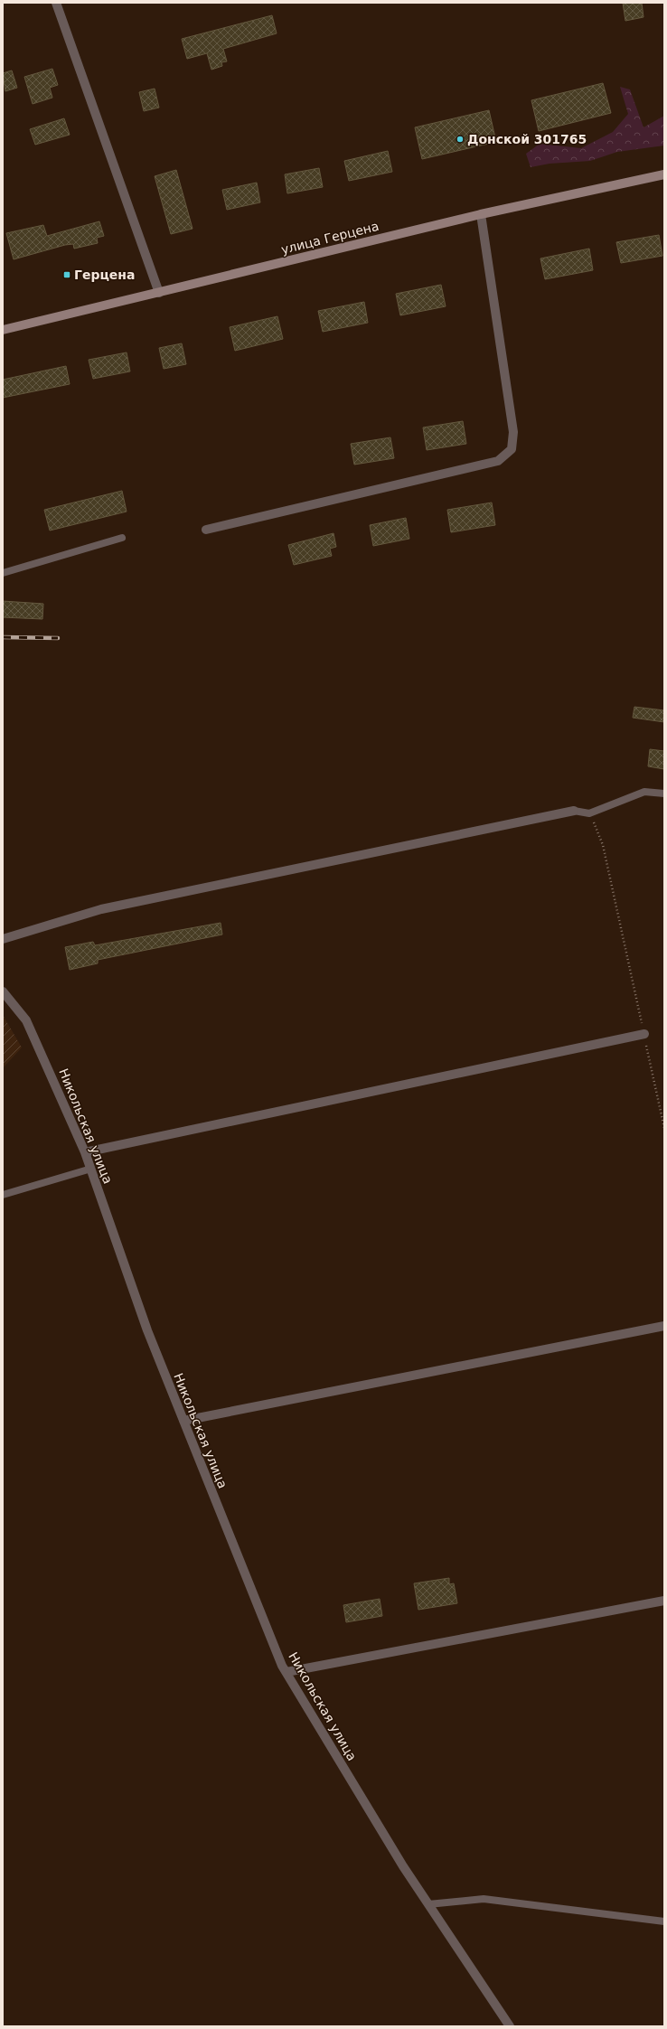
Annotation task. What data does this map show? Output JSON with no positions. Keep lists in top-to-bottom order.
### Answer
{
  "streets": {
    "main road": ["улица Герцена"],
    "street": ["Никольская улица"]
  },
  "places": {
    "other": ["Донской 301765"],
    "transit": ["Герцена"]
  }
}
